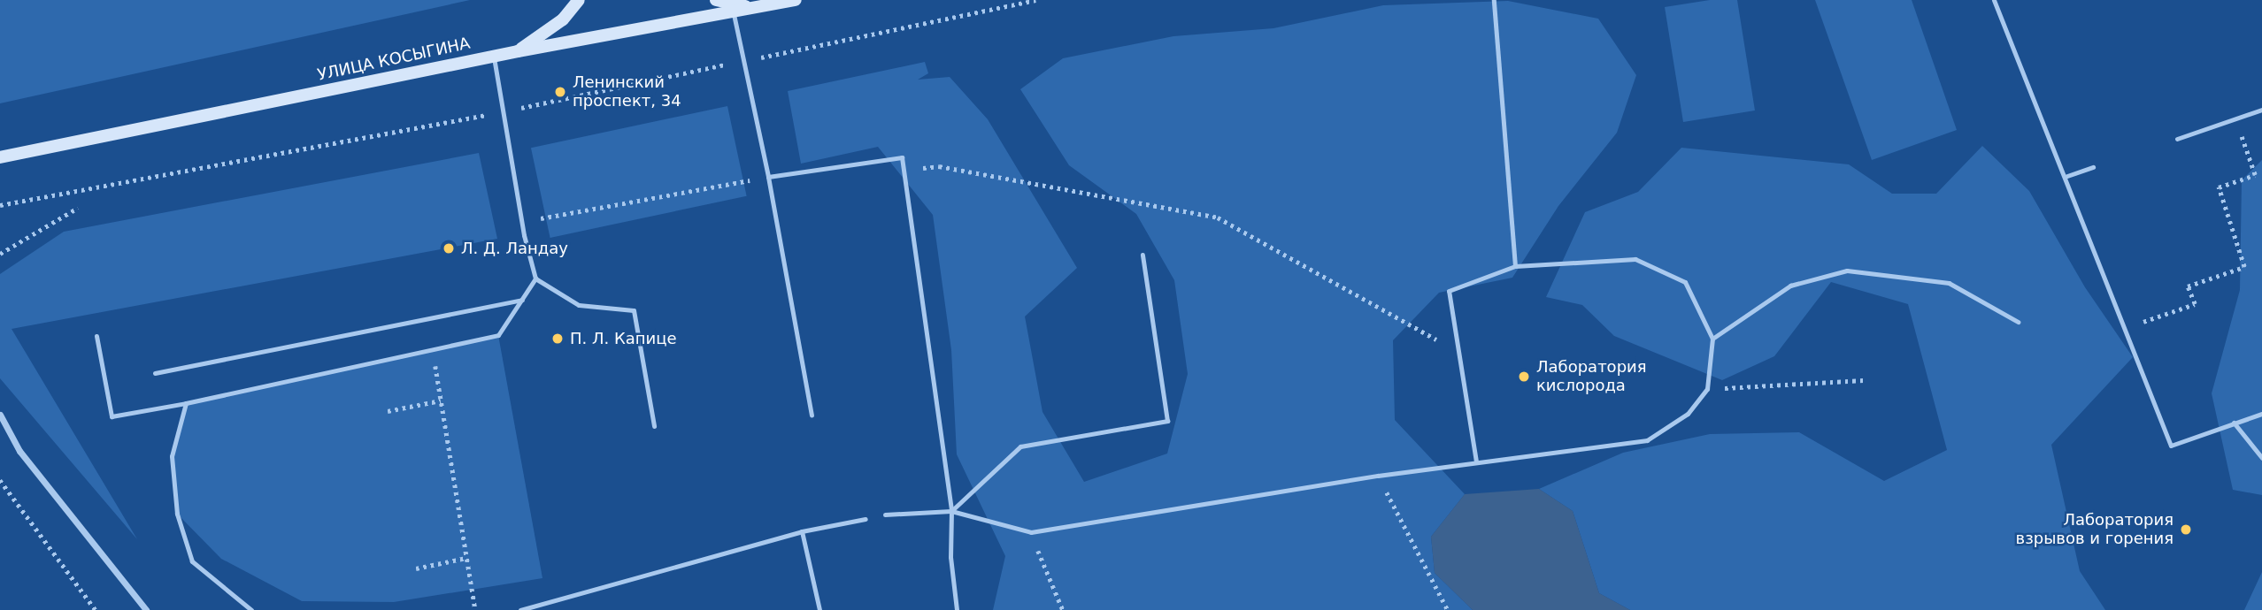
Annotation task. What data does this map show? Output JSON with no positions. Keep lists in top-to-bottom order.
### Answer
{
  "streets": {
    "main road": ["УЛИЦА КОСЫГИНА"]
  },
  "places": [
    "Ленинский проспект, 34",
    "Л. Д. Ландау",
    "П. Л. Капице",
    "Лаборатория кислорода",
    "Лаборатория взрывов и горения"
  ]
}
